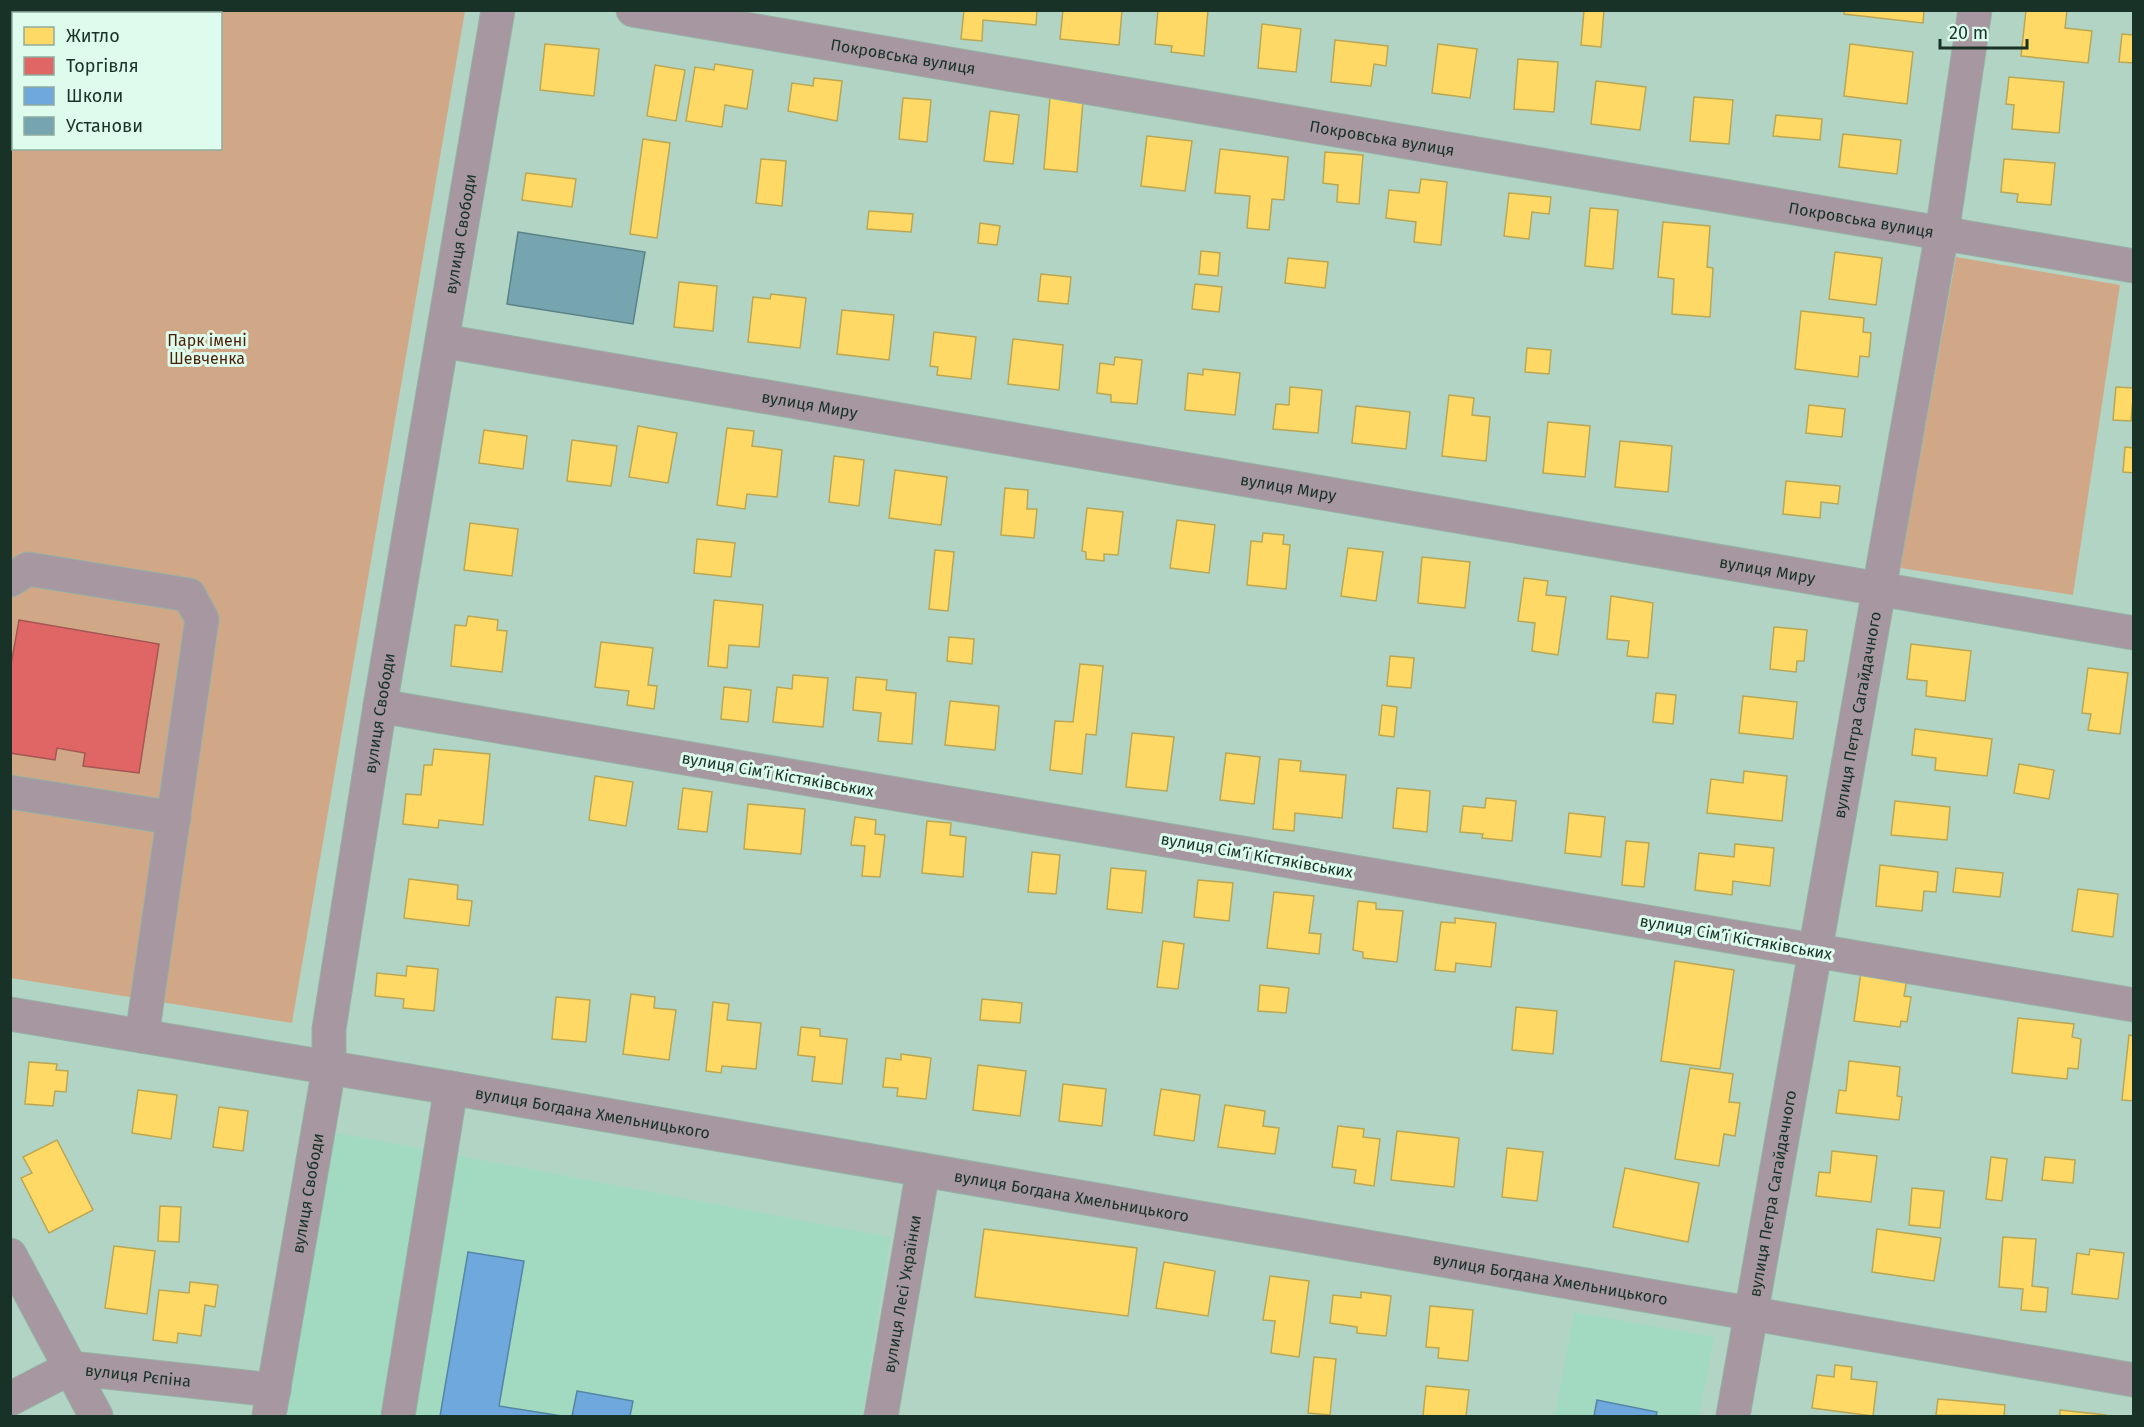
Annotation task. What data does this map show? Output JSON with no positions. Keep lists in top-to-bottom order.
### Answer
{
  "streets": {
    "street": [
      "Покровська вулиця",
      "вулиця Свободи",
      "вулиця Миру",
      "вулиця Петра Сагайдачного",
      "вулиця Сімʼї Кістяківських",
      "вулиця Богдана Хмельницького",
      "вулиця Лесі Українки",
      "вулиця Рєпіна"
    ]
  },
  "crossings": [
    ["Покровська вулиця", "вулиця Петра Сагайдачного"],
    ["вулиця Свободи", "вулиця Миру"],
    ["вулиця Свободи", "вулиця Сімʼї Кістяківських"],
    ["вулиця Свободи", "вулиця Богдана Хмельницького"],
    ["вулиця Свободи", "вулиця Рєпіна"],
    ["вулиця Миру", "вулиця Петра Сагайдачного"],
    ["вулиця Петра Сагайдачного", "вулиця Сімʼї Кістяківських"],
    ["вулиця Петра Сагайдачного", "вулиця Богдана Хмельницького"],
    ["вулиця Богдана Хмельницького", "вулиця Лесі Українки"]
  ],
  "parks": ["Парк імені Шевченка"],
  "legend": [
    "Житло",
    "Торгівля",
    "Школи",
    "Установи"
  ],
  "scale_bar": "20 m"
}
